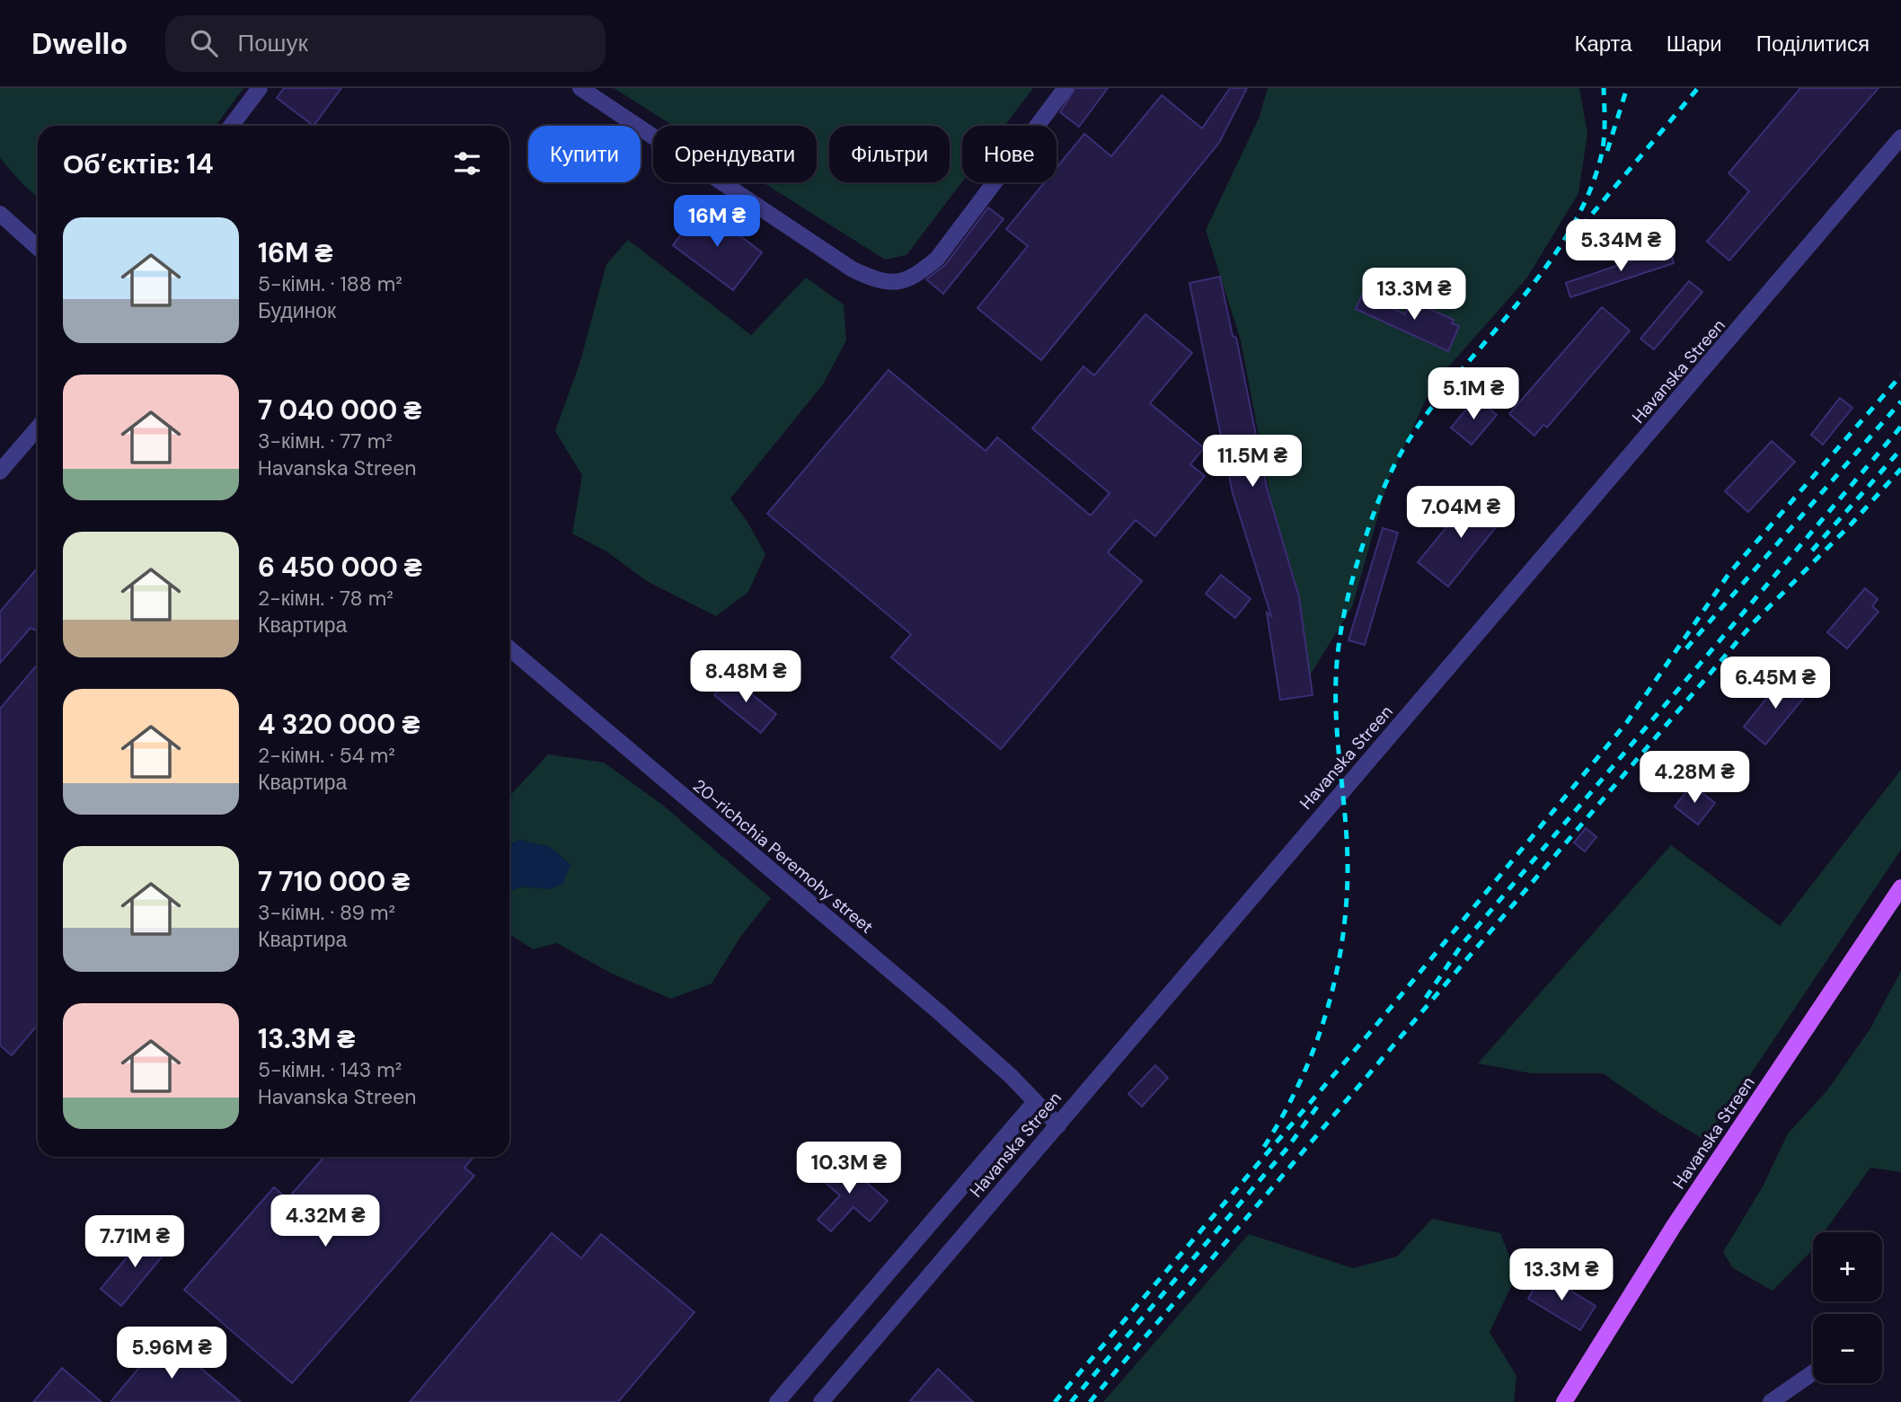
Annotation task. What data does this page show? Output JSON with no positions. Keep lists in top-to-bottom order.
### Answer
{
  "streets": {
    "main road": ["Havanska Streen"],
    "street": ["20-richchia Peremohy street"]
  },
  "crossings": [
    ["Havanska Streen", "20-richchia Peremohy street"]
  ],
  "page": {
    "header": "Dwello",
    "search": "Пошук",
    "nav": ["Карта", "Шари", "Поділитися"],
    "chip": [
      "Купити",
      "Орендувати",
      "Фільтри",
      "Нове"
    ],
    "heading": "Об’єктів: 14",
    "price": [
      "16M ₴",
      "5.34M ₴",
      "13.3M ₴",
      "5.1M ₴",
      "11.5M ₴",
      "7.04M ₴",
      "8.48M ₴",
      "6.45M ₴",
      "4.28M ₴",
      "10.3M ₴",
      "4.32M ₴",
      "7.71M ₴",
      "13.3M ₴",
      "5.96M ₴"
    ],
    "list": [
      {
        "name": "16M ₴",
        "note": "5-кімн. · 188 m² · Будинок"
      },
      {
        "name": "7 040 000 ₴",
        "note": "3-кімн. · 77 m² · Havanska Streen"
      },
      {
        "name": "6 450 000 ₴",
        "note": "2-кімн. · 78 m² · Квартира"
      },
      {
        "name": "4 320 000 ₴",
        "note": "2-кімн. · 54 m² · Квартира"
      },
      {
        "name": "7 710 000 ₴",
        "note": "3-кімн. · 89 m² · Квартира"
      },
      {
        "name": "13.3M ₴",
        "note": "5-кімн. · 143 m² · Havanska Streen"
      }
    ],
    "map_buttons": ["+", "−"]
  }
}
